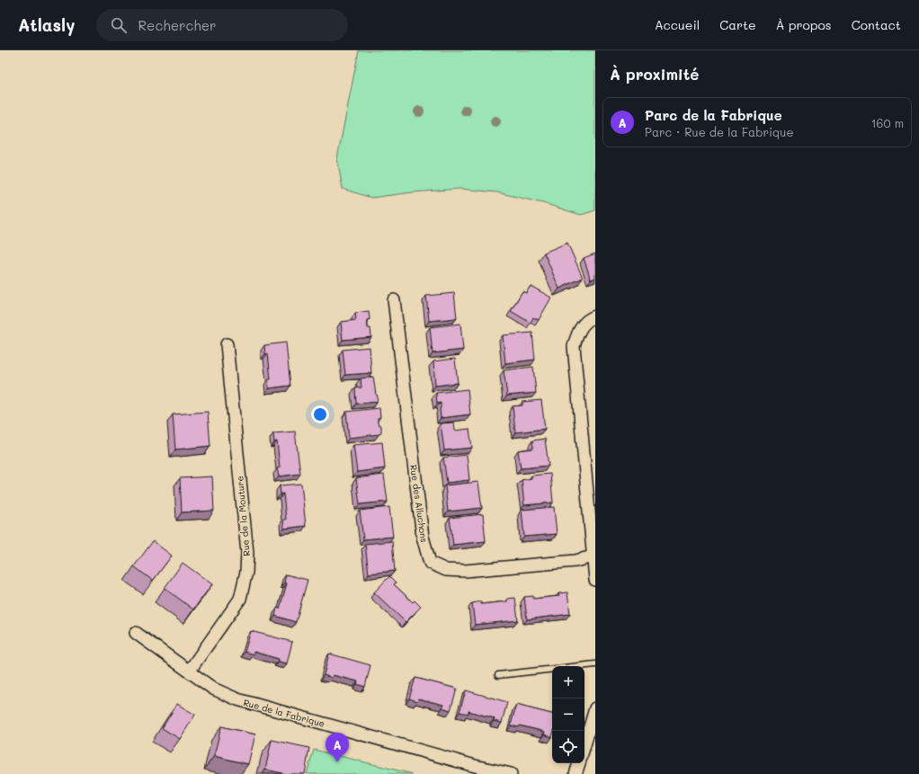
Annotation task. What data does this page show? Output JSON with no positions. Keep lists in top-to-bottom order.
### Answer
{
  "streets": {
    "street": ["Rue des Alluchons", "Rue de la Mouture", "Rue de la Fabrique"]
  },
  "crossings": [
    ["Rue de la Mouture", "Rue de la Fabrique"]
  ],
  "page": {
    "header": "Atlasly",
    "search": "Rechercher",
    "nav": [
      "Accueil",
      "Carte",
      "À propos",
      "Contact"
    ],
    "heading": "À proximité",
    "list": [
      {
        "mark": "A",
        "name": "Parc de la Fabrique",
        "note": "Parc · Rue de la Fabrique",
        "value": "160 m"
      }
    ],
    "map_buttons": ["+", "−"],
    "pins": "A"
  }
}
